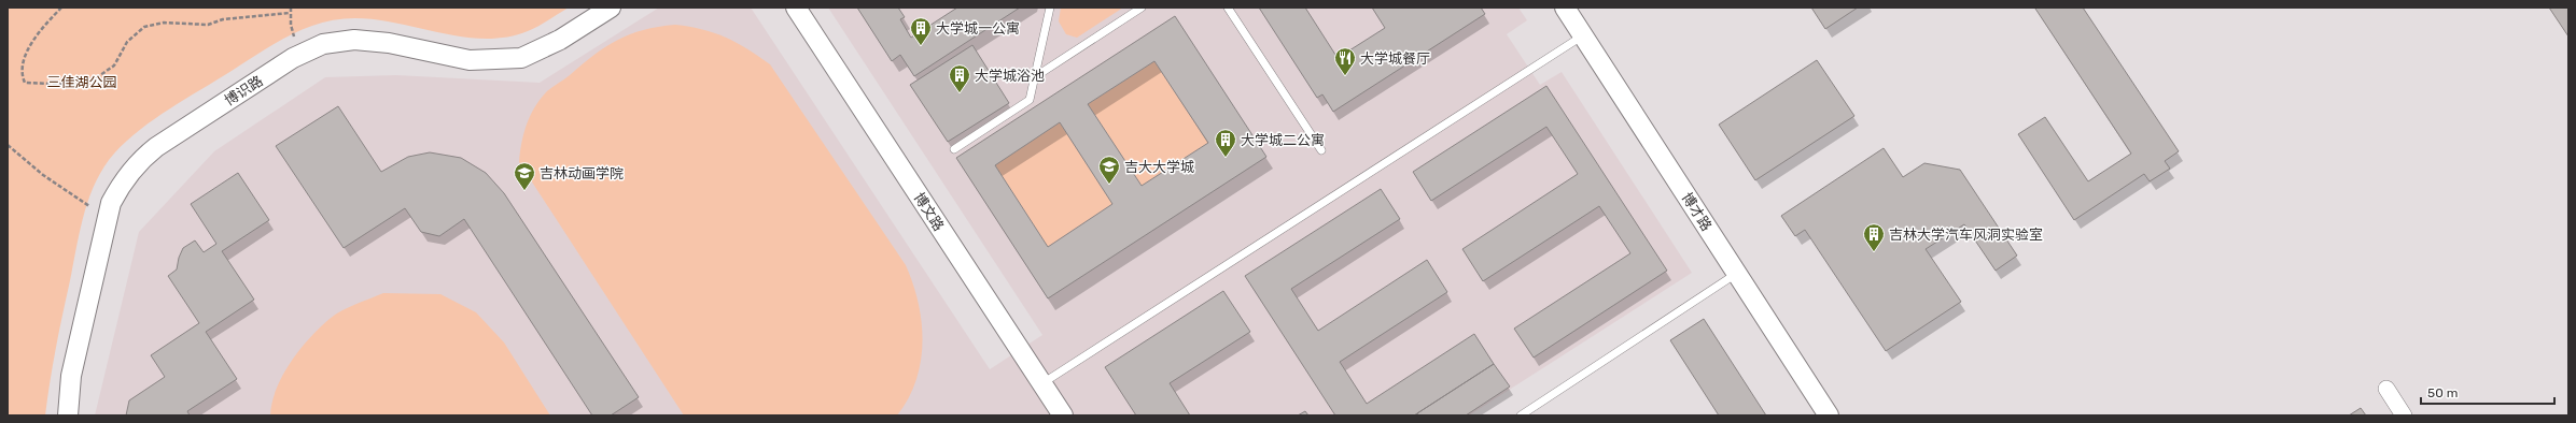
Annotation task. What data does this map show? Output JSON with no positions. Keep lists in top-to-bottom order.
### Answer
{
  "streets": {
    "street": ["博识路", "博文路", "博才路"]
  },
  "parks": ["三佳湖公园"],
  "places": {
    "building": [
      "大学城一公寓",
      "大学城浴池",
      "大学城二公寓",
      "吉林大学汽车风洞实验室"
    ],
    "restaurant": ["大学城餐厅"],
    "school or university": ["吉大大学城", "吉林动画学院"]
  },
  "scale_bar": "50 m"
}
